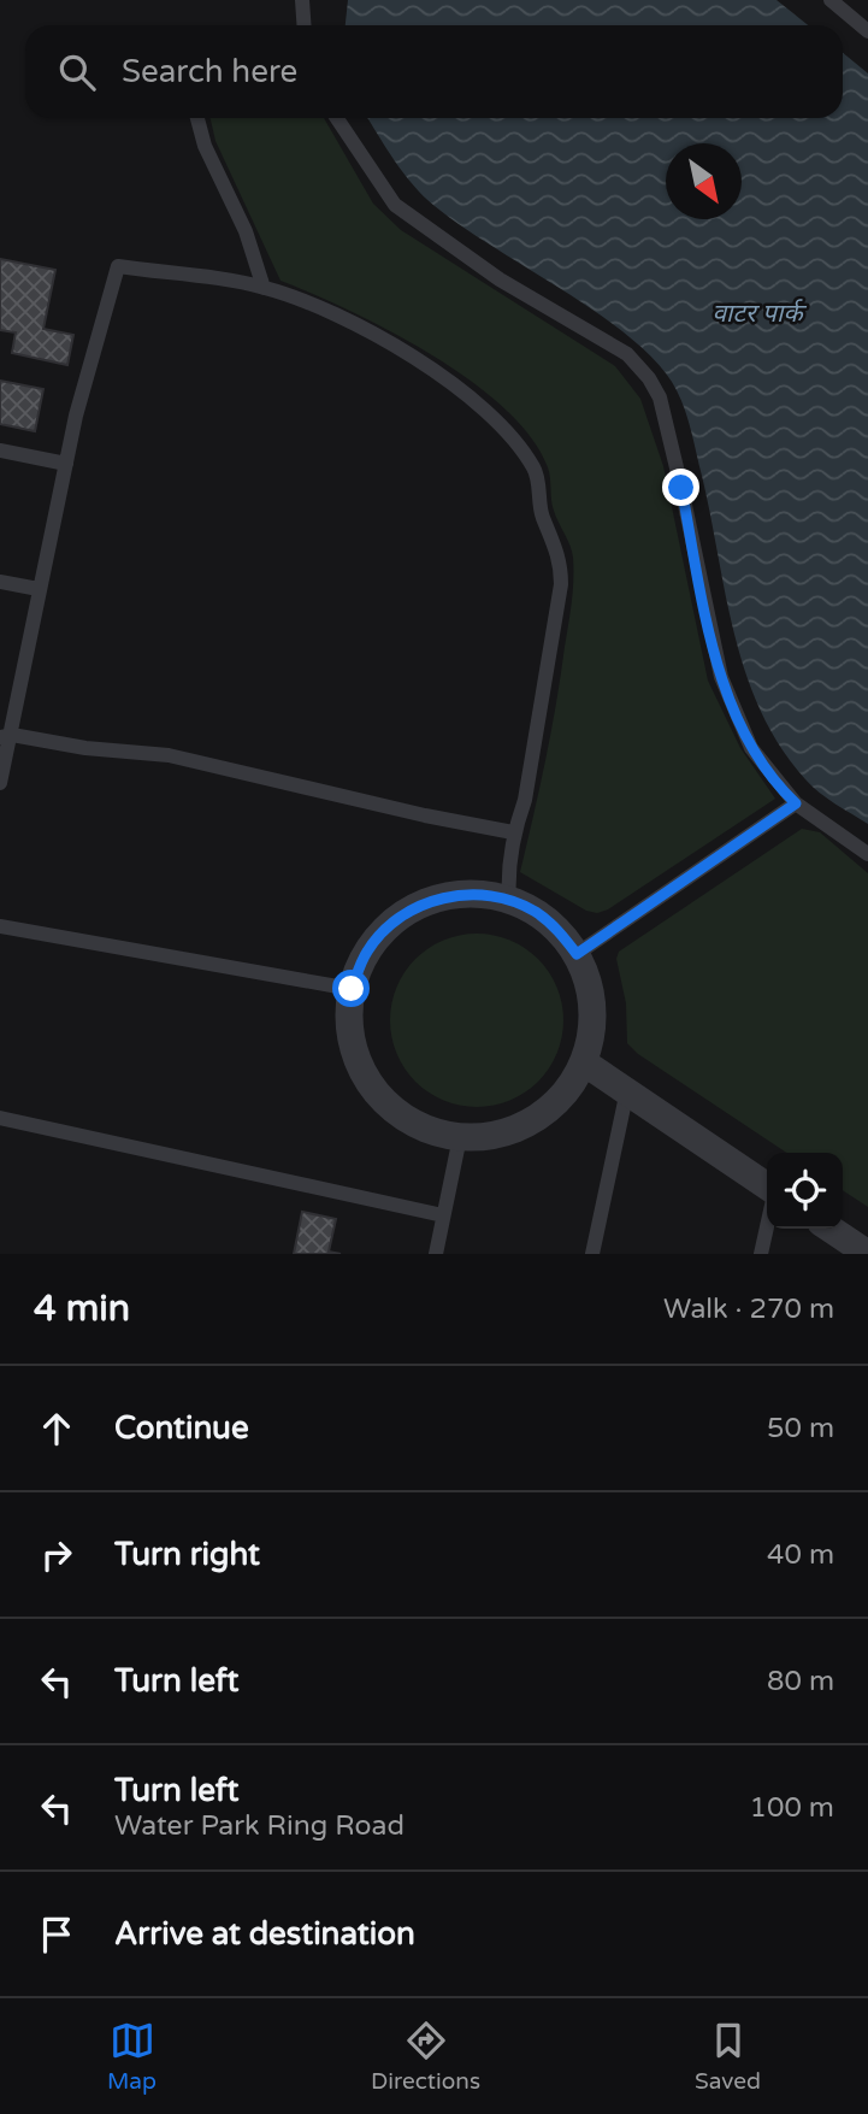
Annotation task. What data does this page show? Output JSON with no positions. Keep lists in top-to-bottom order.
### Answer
{
  "water": ["वाटर पार्क"],
  "north": "bottom right",
  "page": {
    "search": "Search here",
    "heading": ["4 min", "Walk · 270 m"],
    "list": [
      ["Continue", "50 m"],
      ["Turn right", "40 m"],
      ["Turn left", "80 m"],
      ["Turn left", "Water Park Ring Road", "100 m"],
      "Arrive at destination"
    ],
    "nav": ["Map", "Directions", "Saved"]
  }
}
